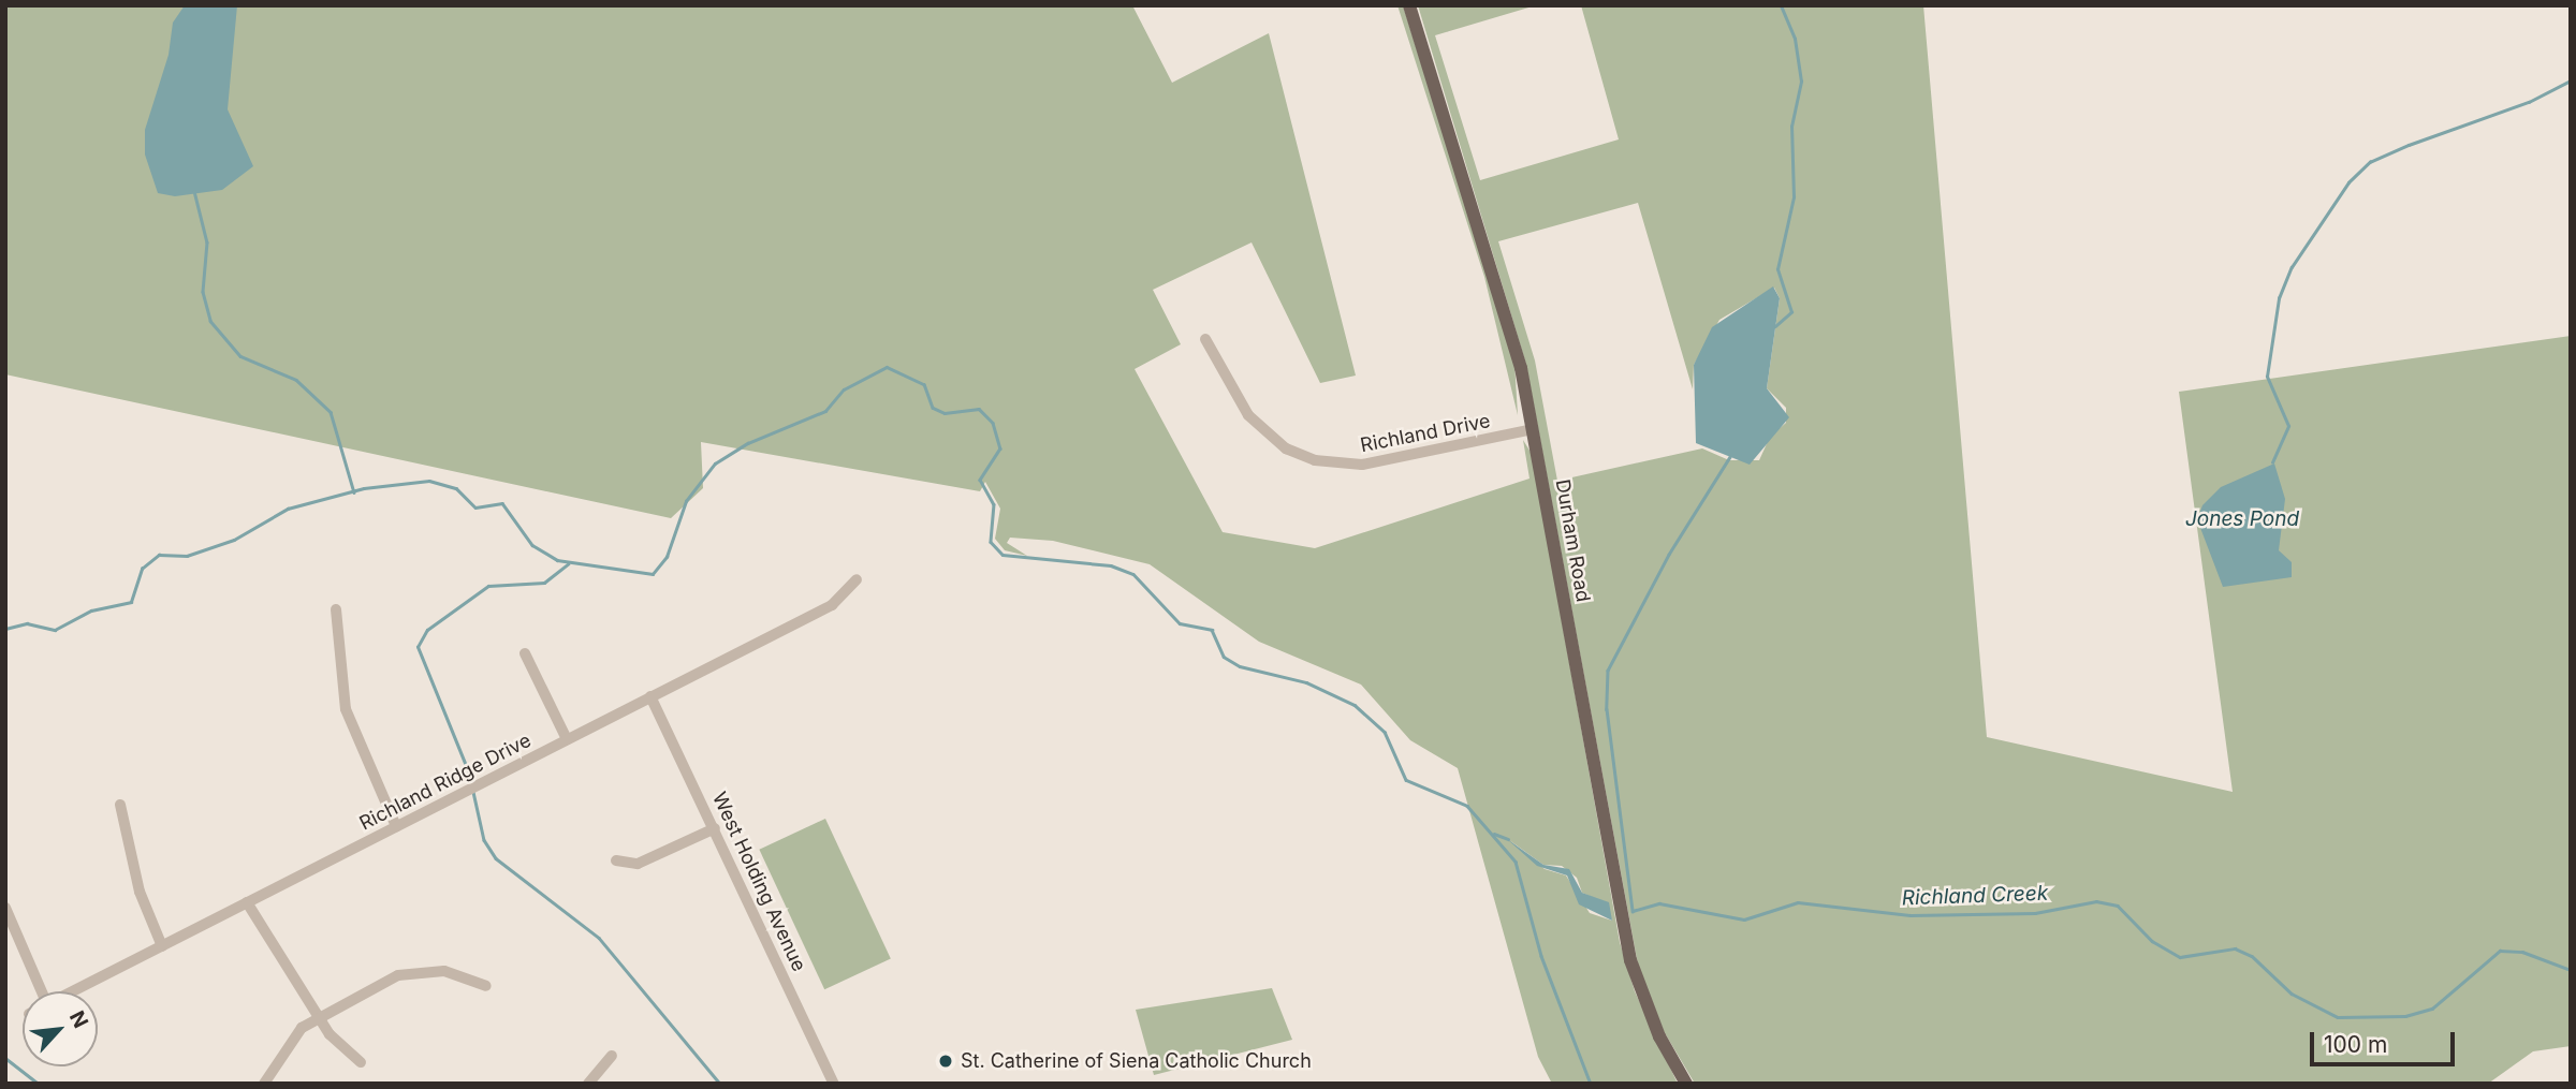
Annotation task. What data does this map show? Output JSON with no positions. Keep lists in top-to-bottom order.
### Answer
{
  "streets": {
    "main road": ["Durham Road"],
    "street": ["Richland Drive", "Richland Ridge Drive", "West Holding Avenue"]
  },
  "crossings": [
    ["Richland Drive", "Durham Road"],
    ["Richland Ridge Drive", "West Holding Avenue"]
  ],
  "water": ["Jones Pond", "Richland Creek"],
  "places": ["St. Catherine of Siena Catholic Church"],
  "scale_bar": "100 m",
  "north": "top right"
}
